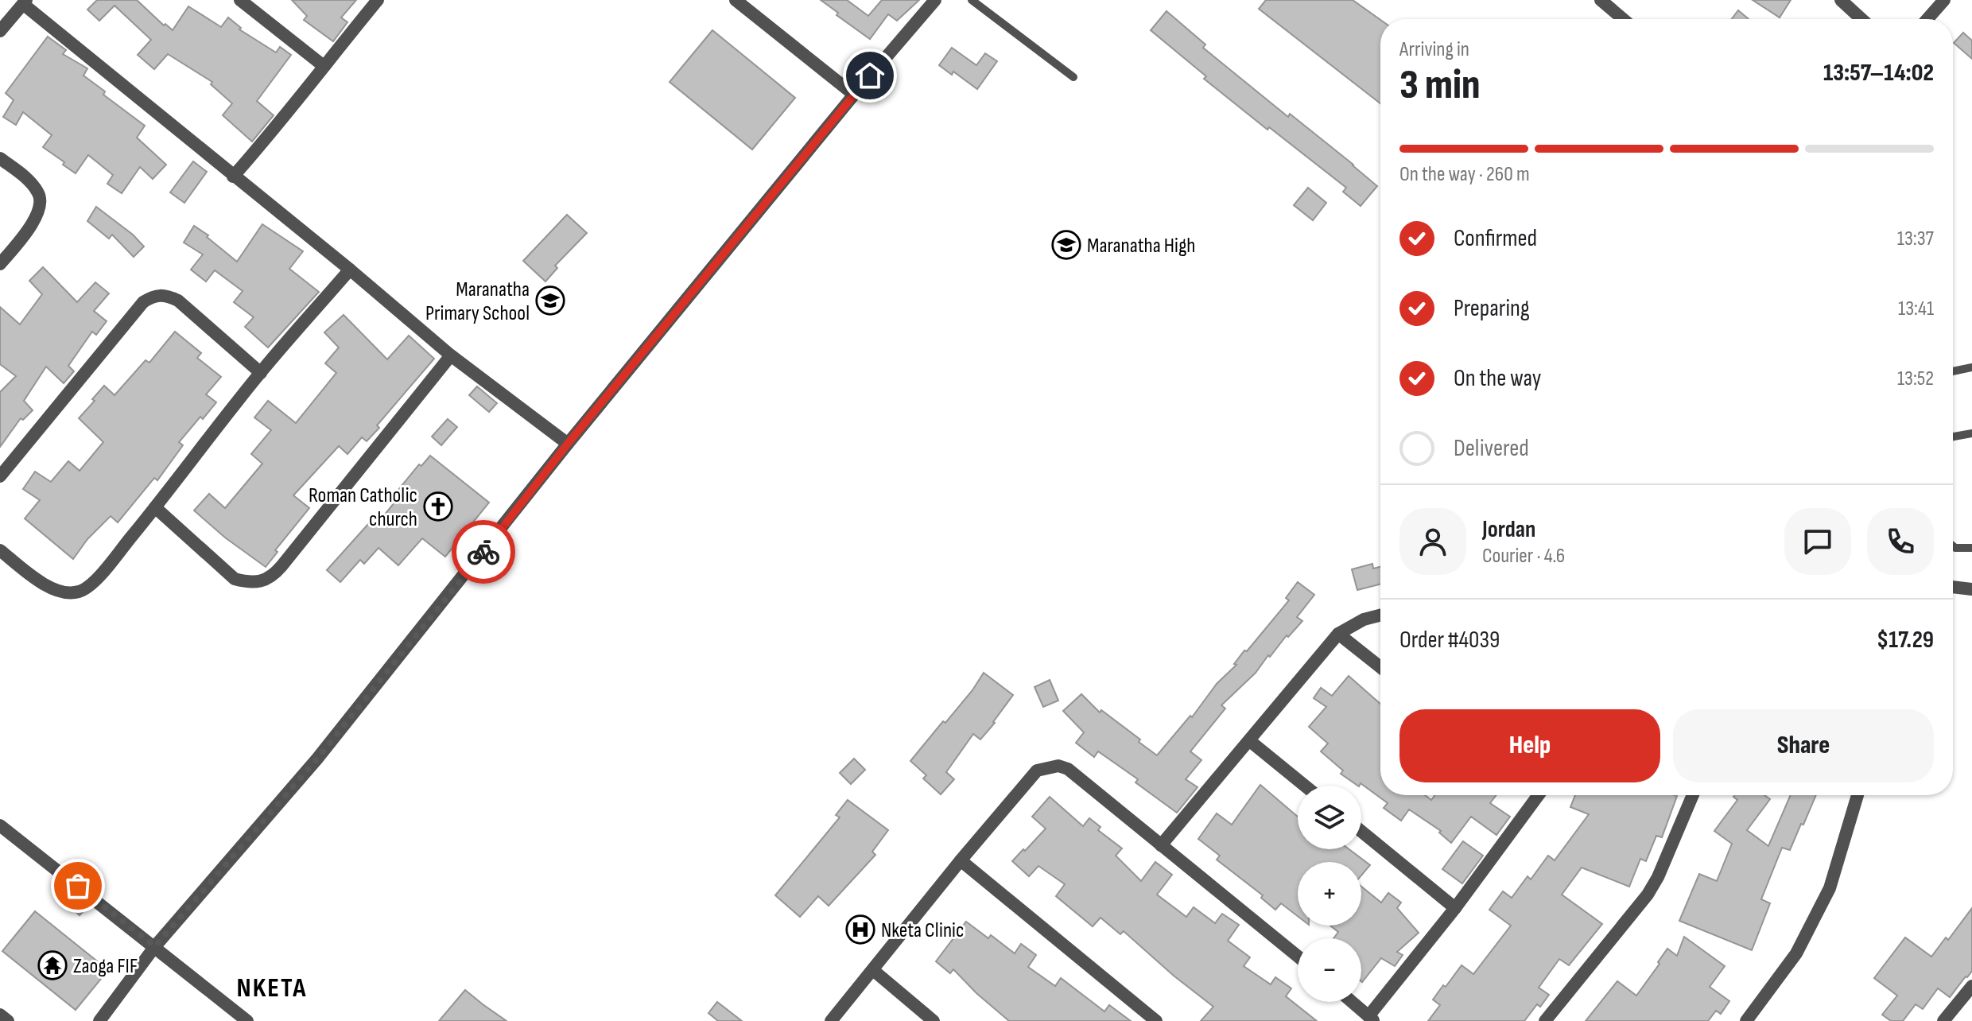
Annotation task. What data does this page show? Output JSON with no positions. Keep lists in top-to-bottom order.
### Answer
{
  "districts": ["NKETA"],
  "places": {
    "school or university": ["Maranatha High", "Maranatha Primary School"],
    "church": ["Roman Catholic church"],
    "hospital": ["Nketa Clinic"],
    "temple": ["Zaoga FIF"]
  },
  "page": {
    "heading": ["3 min", "Arriving in", "13:57–14:02"],
    "panel": [
      "Jordan",
      "Courier · 4.6",
      "Order #4039",
      "$17.29"
    ],
    "bar": "On the way · 260 m",
    "list": [
      ["Confirmed", "13:37"],
      ["Preparing", "13:41"],
      ["On the way", "13:52"],
      "Delivered"
    ],
    "buttons": ["Help", "Share"],
    "map_buttons": ["+", "−"]
  }
}
